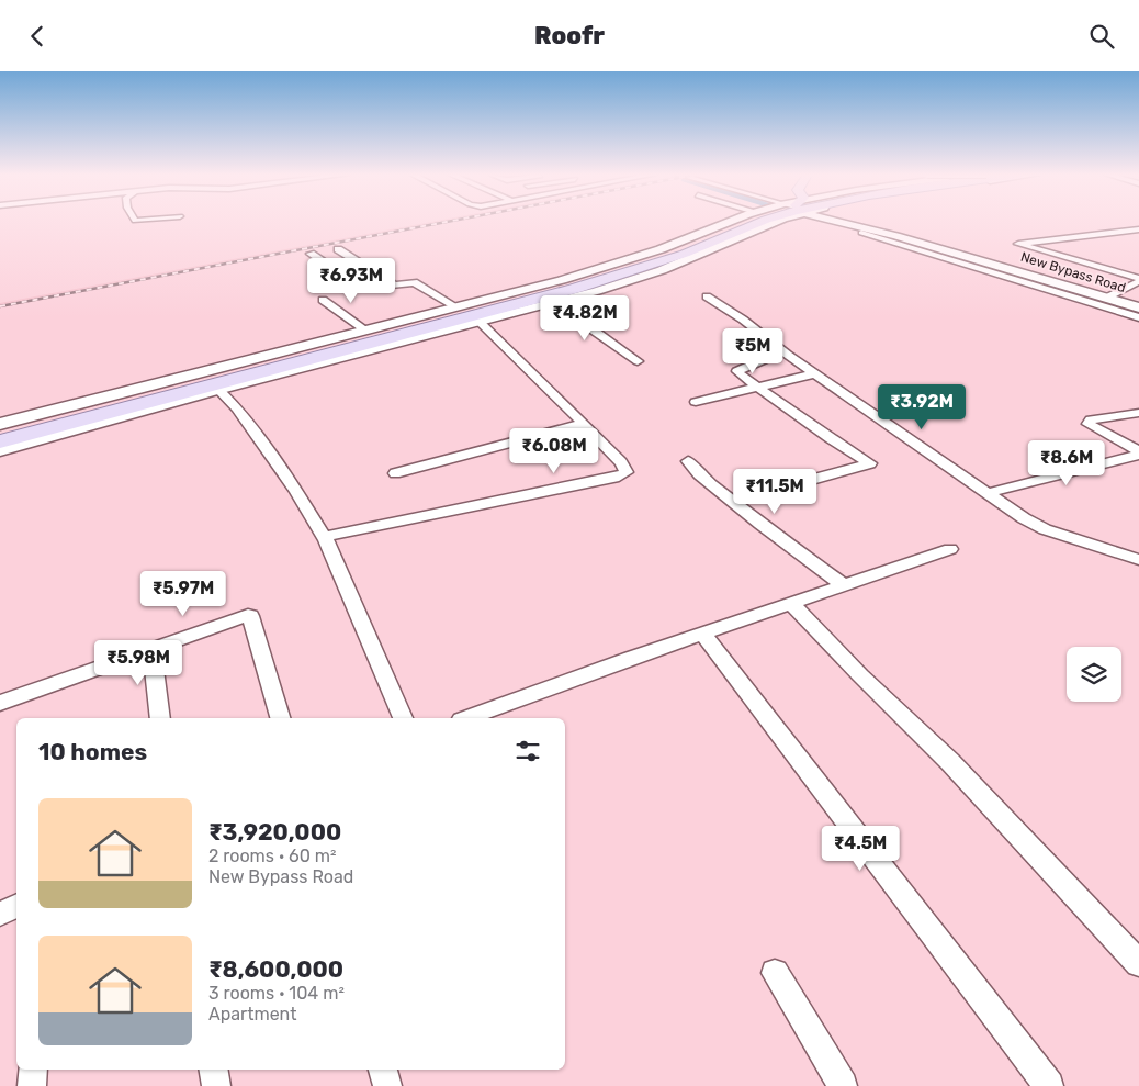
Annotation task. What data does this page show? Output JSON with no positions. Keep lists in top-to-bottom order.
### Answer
{
  "streets": {
    "main road": ["New Bypass Road"]
  },
  "page": {
    "header": "Roofr",
    "price": [
      "₹6.93M",
      "₹4.82M",
      "₹5M",
      "₹3.92M",
      "₹6.08M",
      "₹8.6M",
      "₹11.5M",
      "₹5.97M",
      "₹5.98M",
      "₹4.5M"
    ],
    "heading": "10 homes",
    "list": [
      {
        "name": "₹3,920,000",
        "note": "2 rooms · 60 m² · New Bypass Road"
      },
      {
        "name": "₹8,600,000",
        "note": "3 rooms · 104 m² · Apartment"
      }
    ]
  }
}
